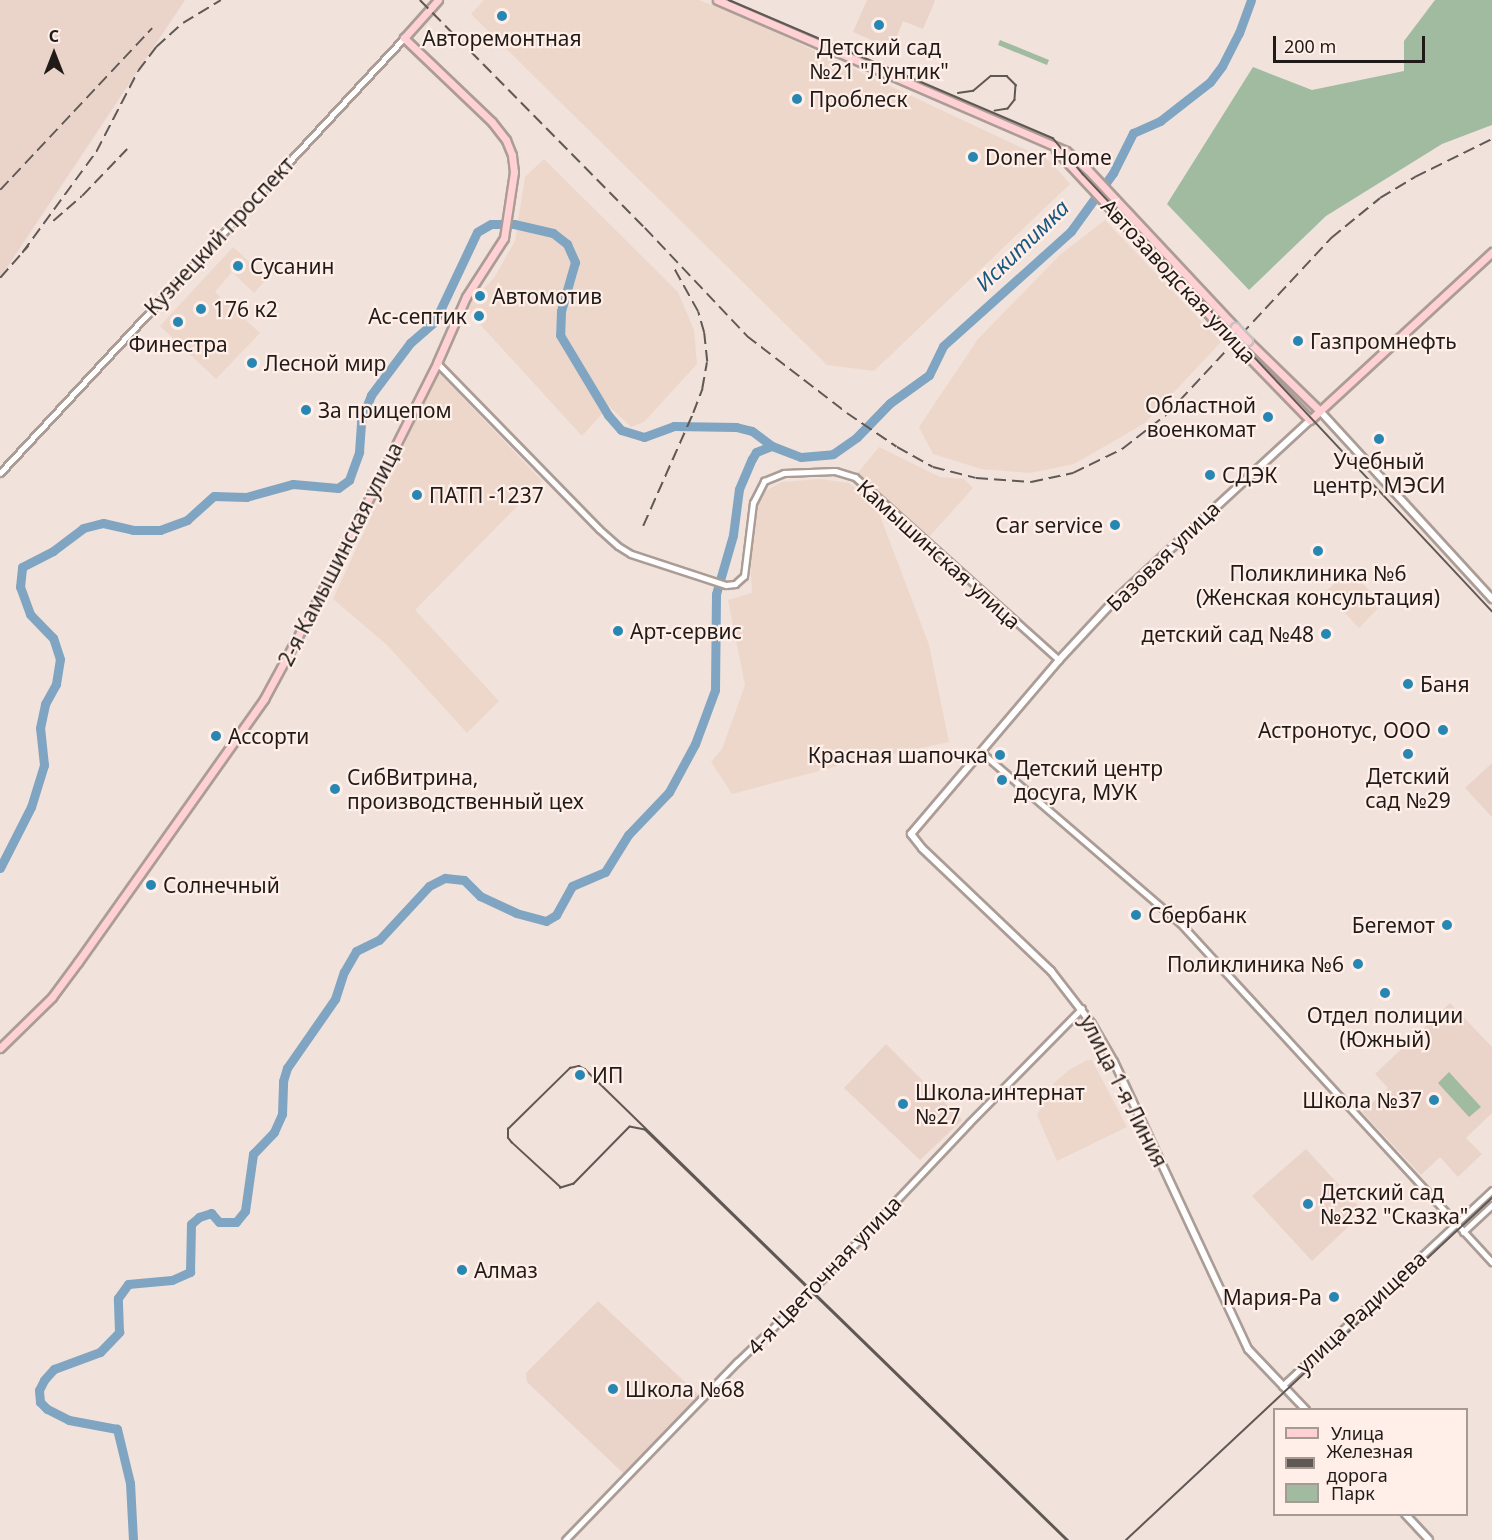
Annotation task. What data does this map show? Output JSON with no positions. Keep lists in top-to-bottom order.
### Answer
{
  "streets": {
    "main road": [
      "Кузнецкий проспект",
      "Автозаводская улица",
      "2-я Камышинская улица",
      "Базовая улица",
      "улица 1-я Линия"
    ],
    "street": ["Камышинская улица", "4-я Цветочная улица", "улица Радищева"]
  },
  "crossings": [
    ["Кузнецкий проспект", "2-я Камышинская улица"],
    ["Автозаводская улица", "Базовая улица"],
    ["2-я Камышинская улица", "Камышинская улица"],
    ["Камышинская улица", "Базовая улица"],
    ["Базовая улица", "улица 1-я Линия"],
    ["улица 1-я Линия", "4-я Цветочная улица"],
    ["улица 1-я Линия", "улица Радищева"]
  ],
  "water": ["Искитимка"],
  "places": [
    "Авторемонтная",
    "Детский сад №21 \"Лунтик\"",
    "Проблеск",
    "Doner Home",
    "Сусанин",
    "Автомотив",
    "176 к2",
    "Ас-септик",
    "Финестра",
    "Газпромнефть",
    "Лесной мир",
    "За прицепом",
    "Областной военкомат",
    "Учебный центр, МЭСИ",
    "СДЭК",
    "ПАТП -1237",
    "Car service",
    "Поликлиника №6 (Женская консультация)",
    "Арт-сервис",
    "детский сад №48",
    "Баня",
    "Астронотус, ООО",
    "Ассорти",
    "Детский сад №29",
    "Красная шапочка",
    "Детский центр досуга, МУК",
    "СибВитрина, производственный цех",
    "Солнечный",
    "Сбербанк",
    "Бегемот",
    "Поликлиника №6",
    "Отдел полиции (Южный)",
    "ИП",
    "Школа №37",
    "Школа-интернат №27",
    "Детский сад №232 \"Сказка\"",
    "Алмаз",
    "Мария-Ра",
    "Школа №68"
  ],
  "legend": ["Улица", "Железная дорога", "Парк"],
  "scale_bar": "200 m",
  "north": "top"
}
